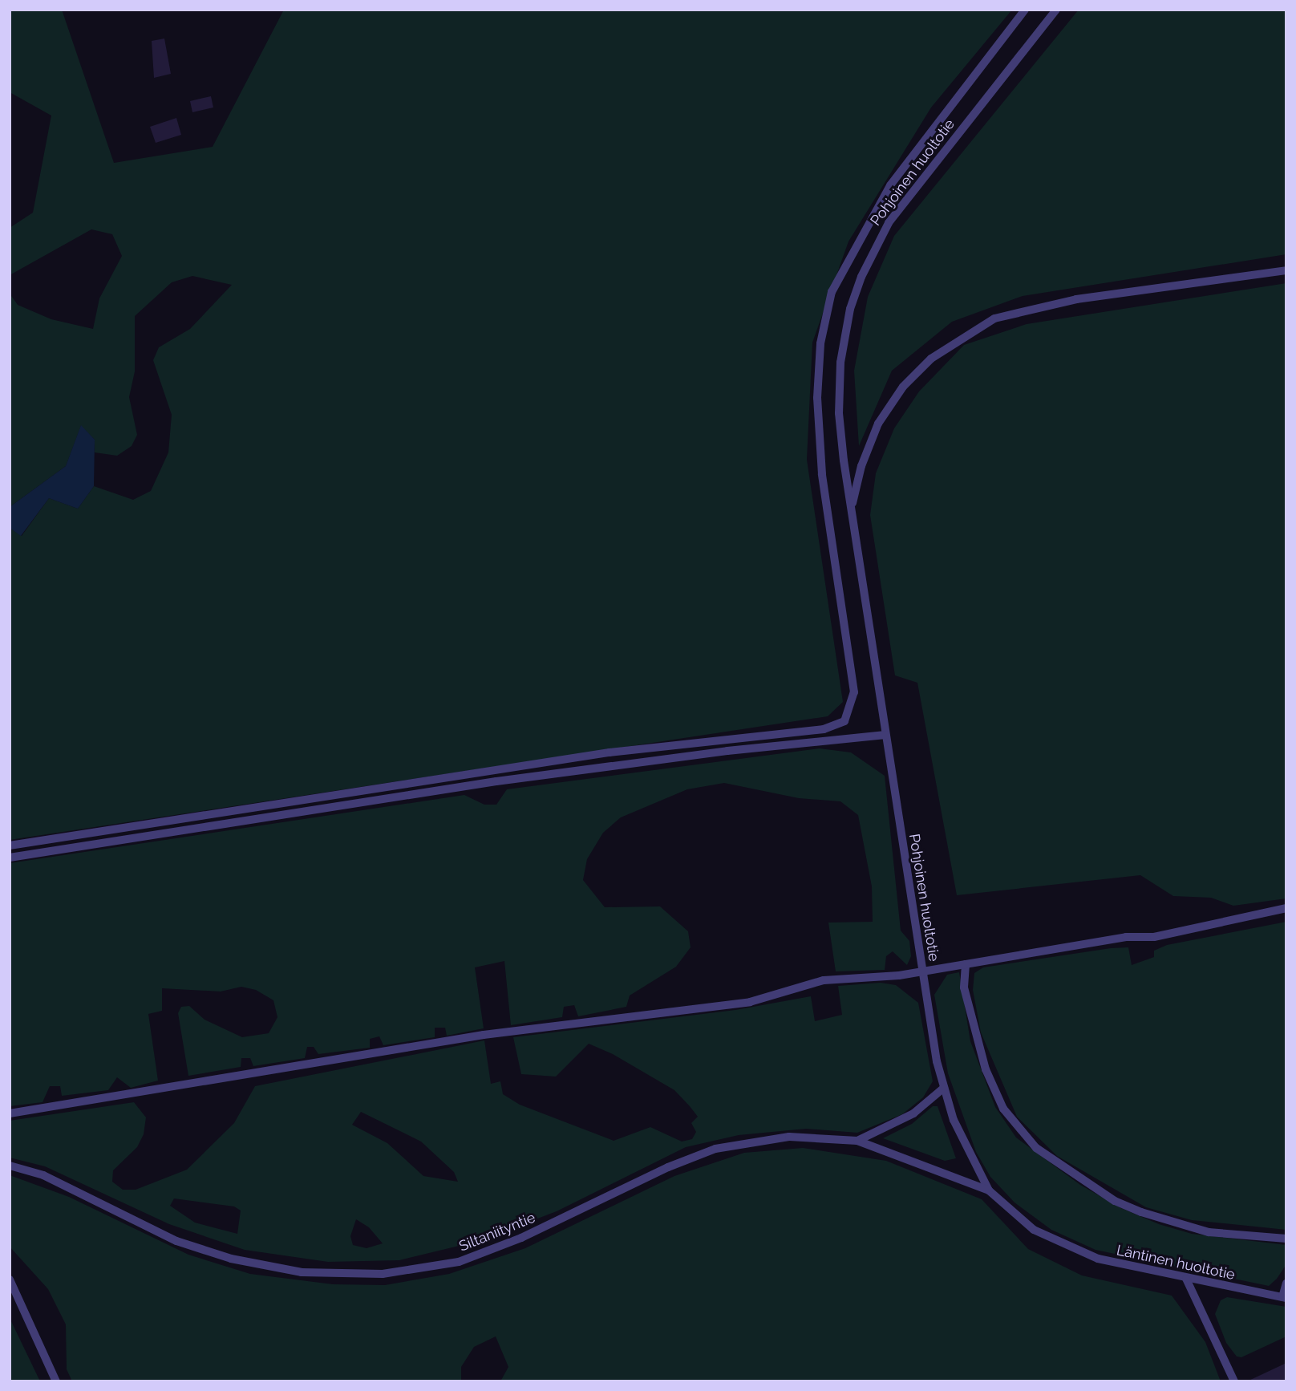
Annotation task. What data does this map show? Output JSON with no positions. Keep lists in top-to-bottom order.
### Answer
{
  "streets": {
    "lane": ["Pohjoinen huoltotie", "Siltaniityntie", "Läntinen huoltotie"]
  },
  "crossings": [
    ["Pohjoinen huoltotie", "Siltaniityntie"],
    ["Pohjoinen huoltotie", "Läntinen huoltotie"]
  ]
}
